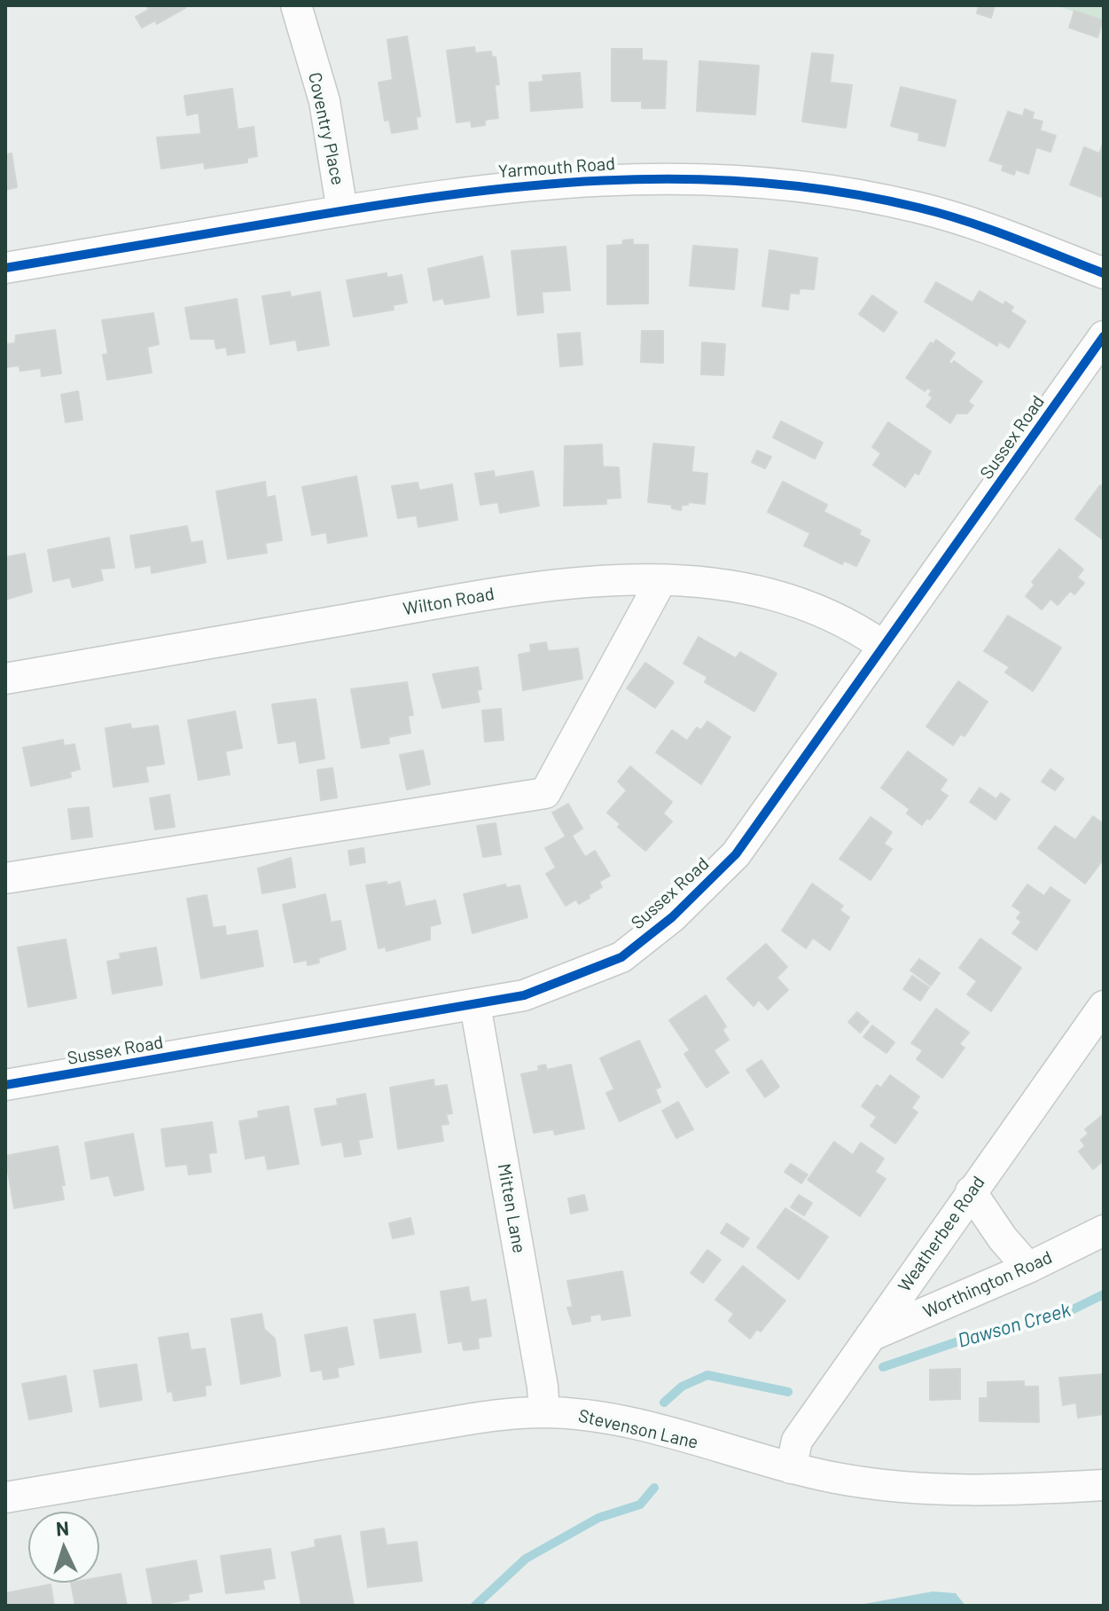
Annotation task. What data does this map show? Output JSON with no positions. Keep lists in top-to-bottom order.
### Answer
{
  "streets": {
    "street": [
      "Coventry Place",
      "Yarmouth Road",
      "Sussex Road",
      "Wilton Road",
      "Mitten Lane",
      "Weatherbee Road",
      "Worthington Road",
      "Stevenson Lane"
    ]
  },
  "crossings": [
    ["Coventry Place", "Yarmouth Road"],
    ["Sussex Road", "Wilton Road"],
    ["Sussex Road", "Mitten Lane"],
    ["Mitten Lane", "Stevenson Lane"],
    ["Weatherbee Road", "Worthington Road"],
    ["Weatherbee Road", "Stevenson Lane"]
  ],
  "water": ["Dawson Creek"],
  "north": "top"
}
